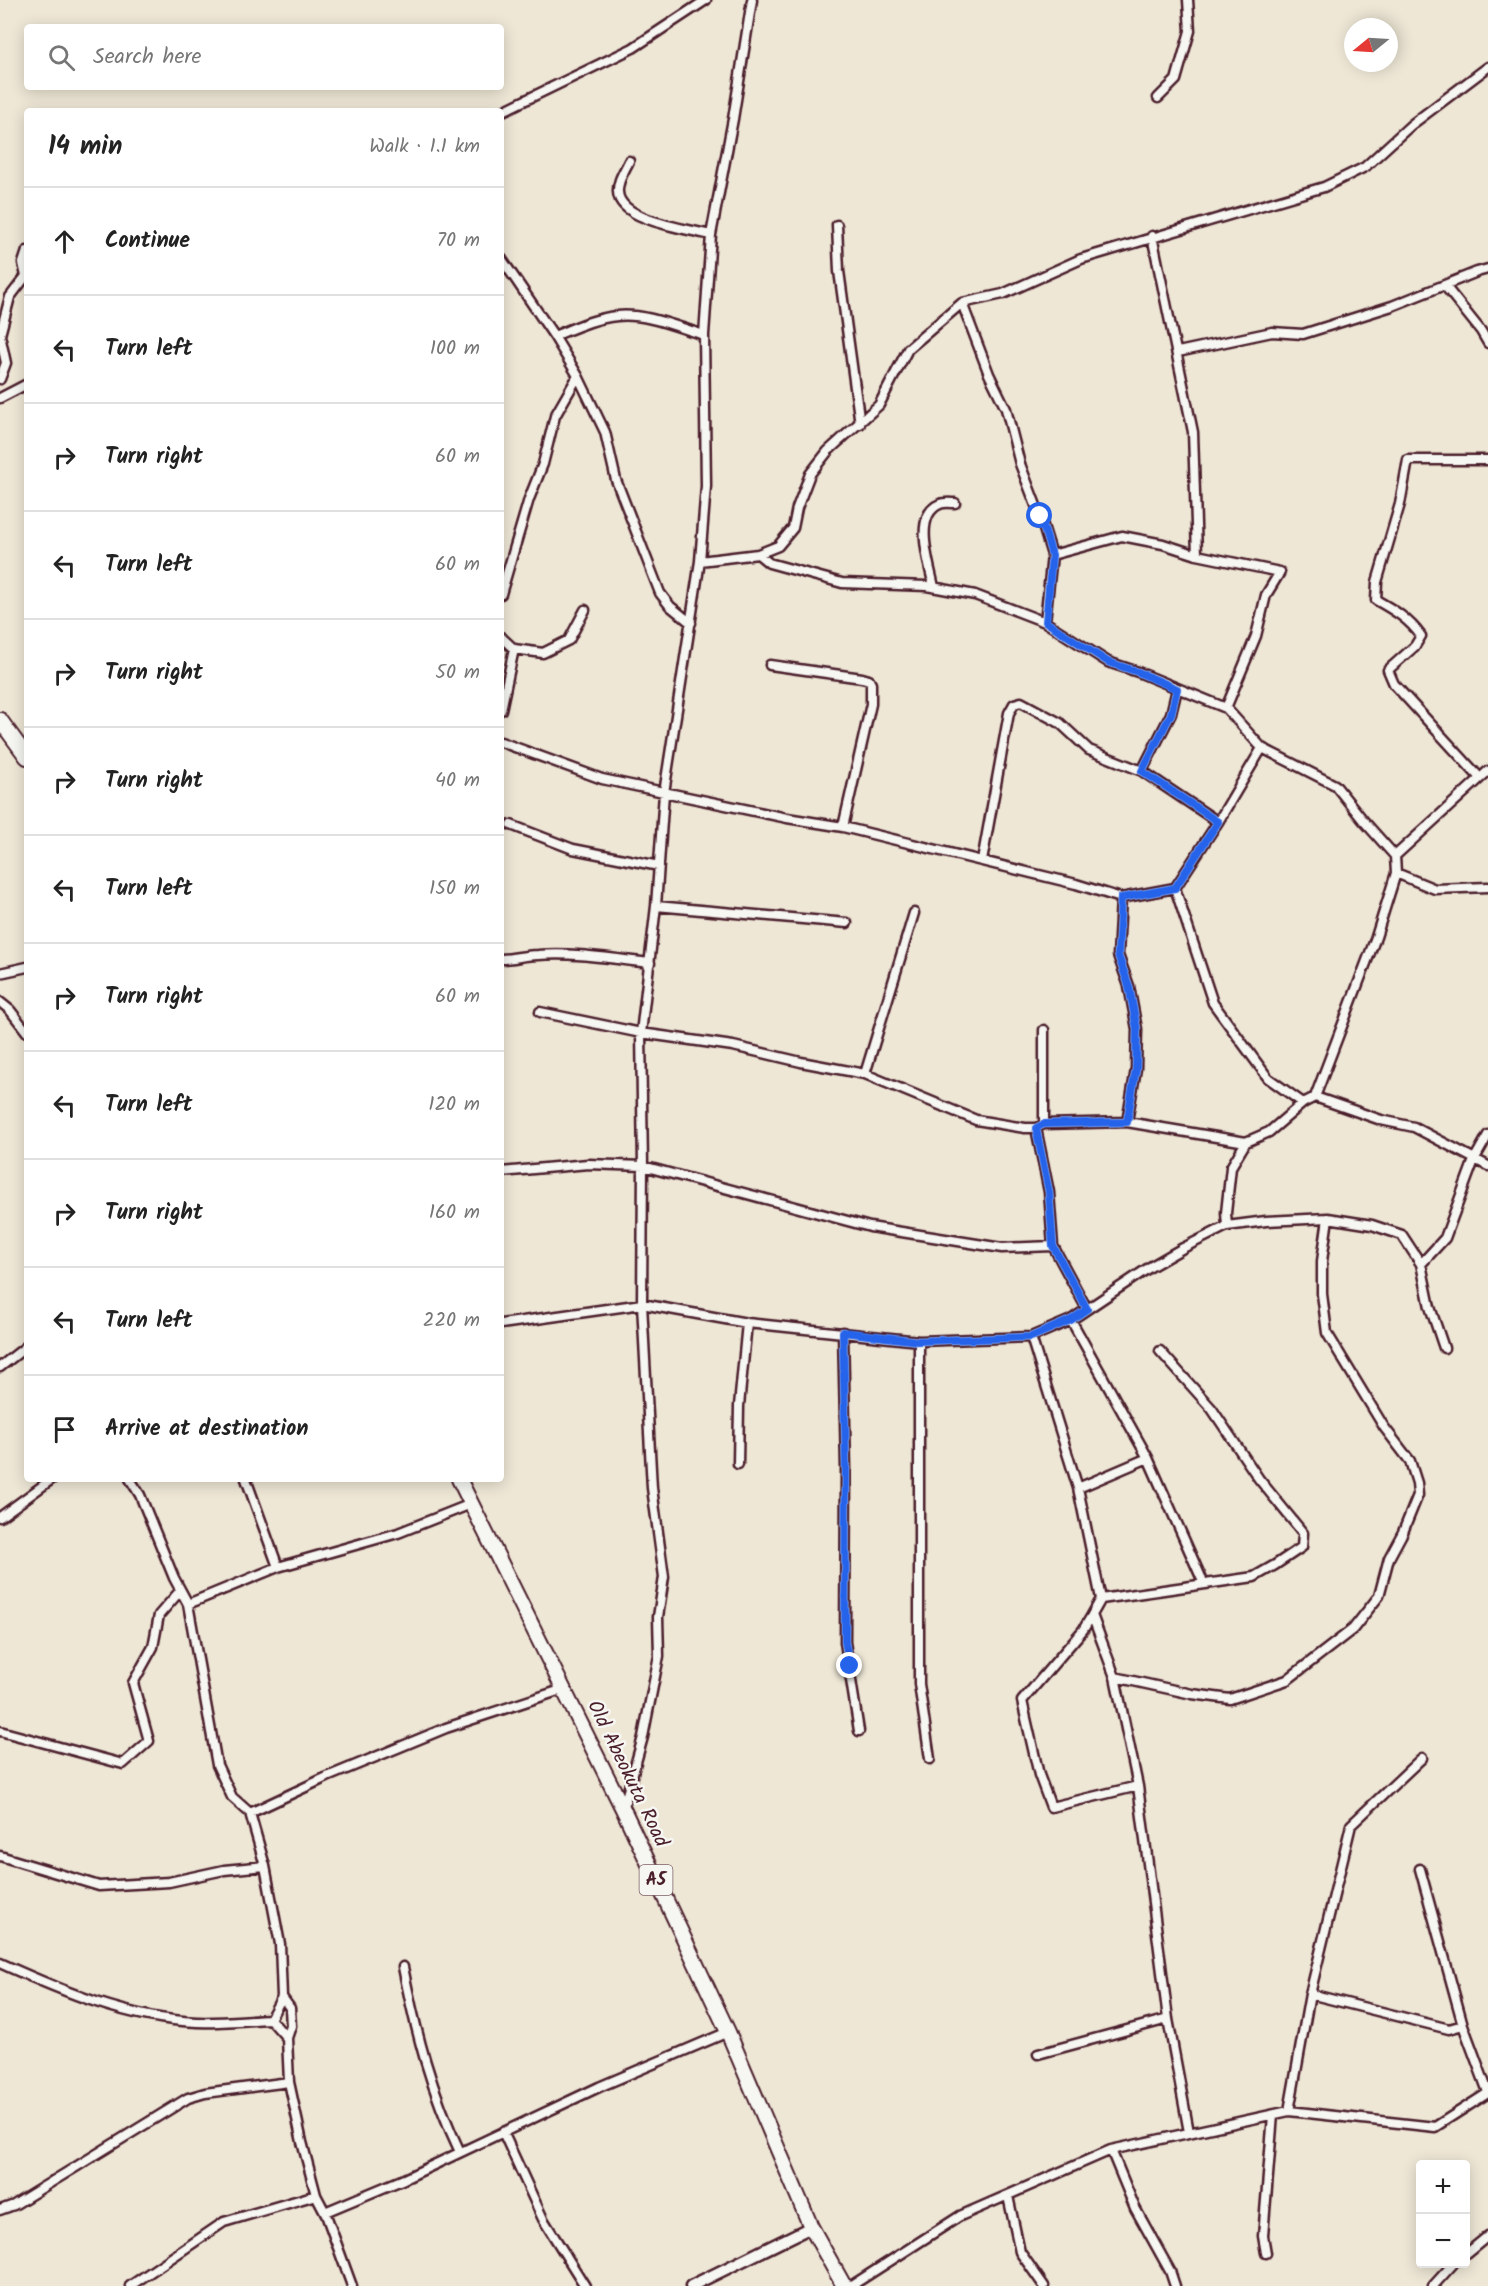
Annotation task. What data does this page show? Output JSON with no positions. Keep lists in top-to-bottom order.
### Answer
{
  "streets": {
    "highway": ["Old Abeokuta Road", "A5"]
  },
  "north": "left",
  "page": {
    "search": "Search here",
    "heading": ["14 min", "Walk · 1.1 km"],
    "list": [
      ["Continue", "70 m"],
      ["Turn left", "100 m"],
      ["Turn right", "60 m"],
      ["Turn left", "60 m"],
      ["Turn right", "50 m"],
      ["Turn right", "40 m"],
      ["Turn left", "150 m"],
      ["Turn right", "60 m"],
      ["Turn left", "120 m"],
      ["Turn right", "160 m"],
      ["Turn left", "220 m"],
      "Arrive at destination"
    ],
    "map_buttons": ["+", "−"]
  }
}
